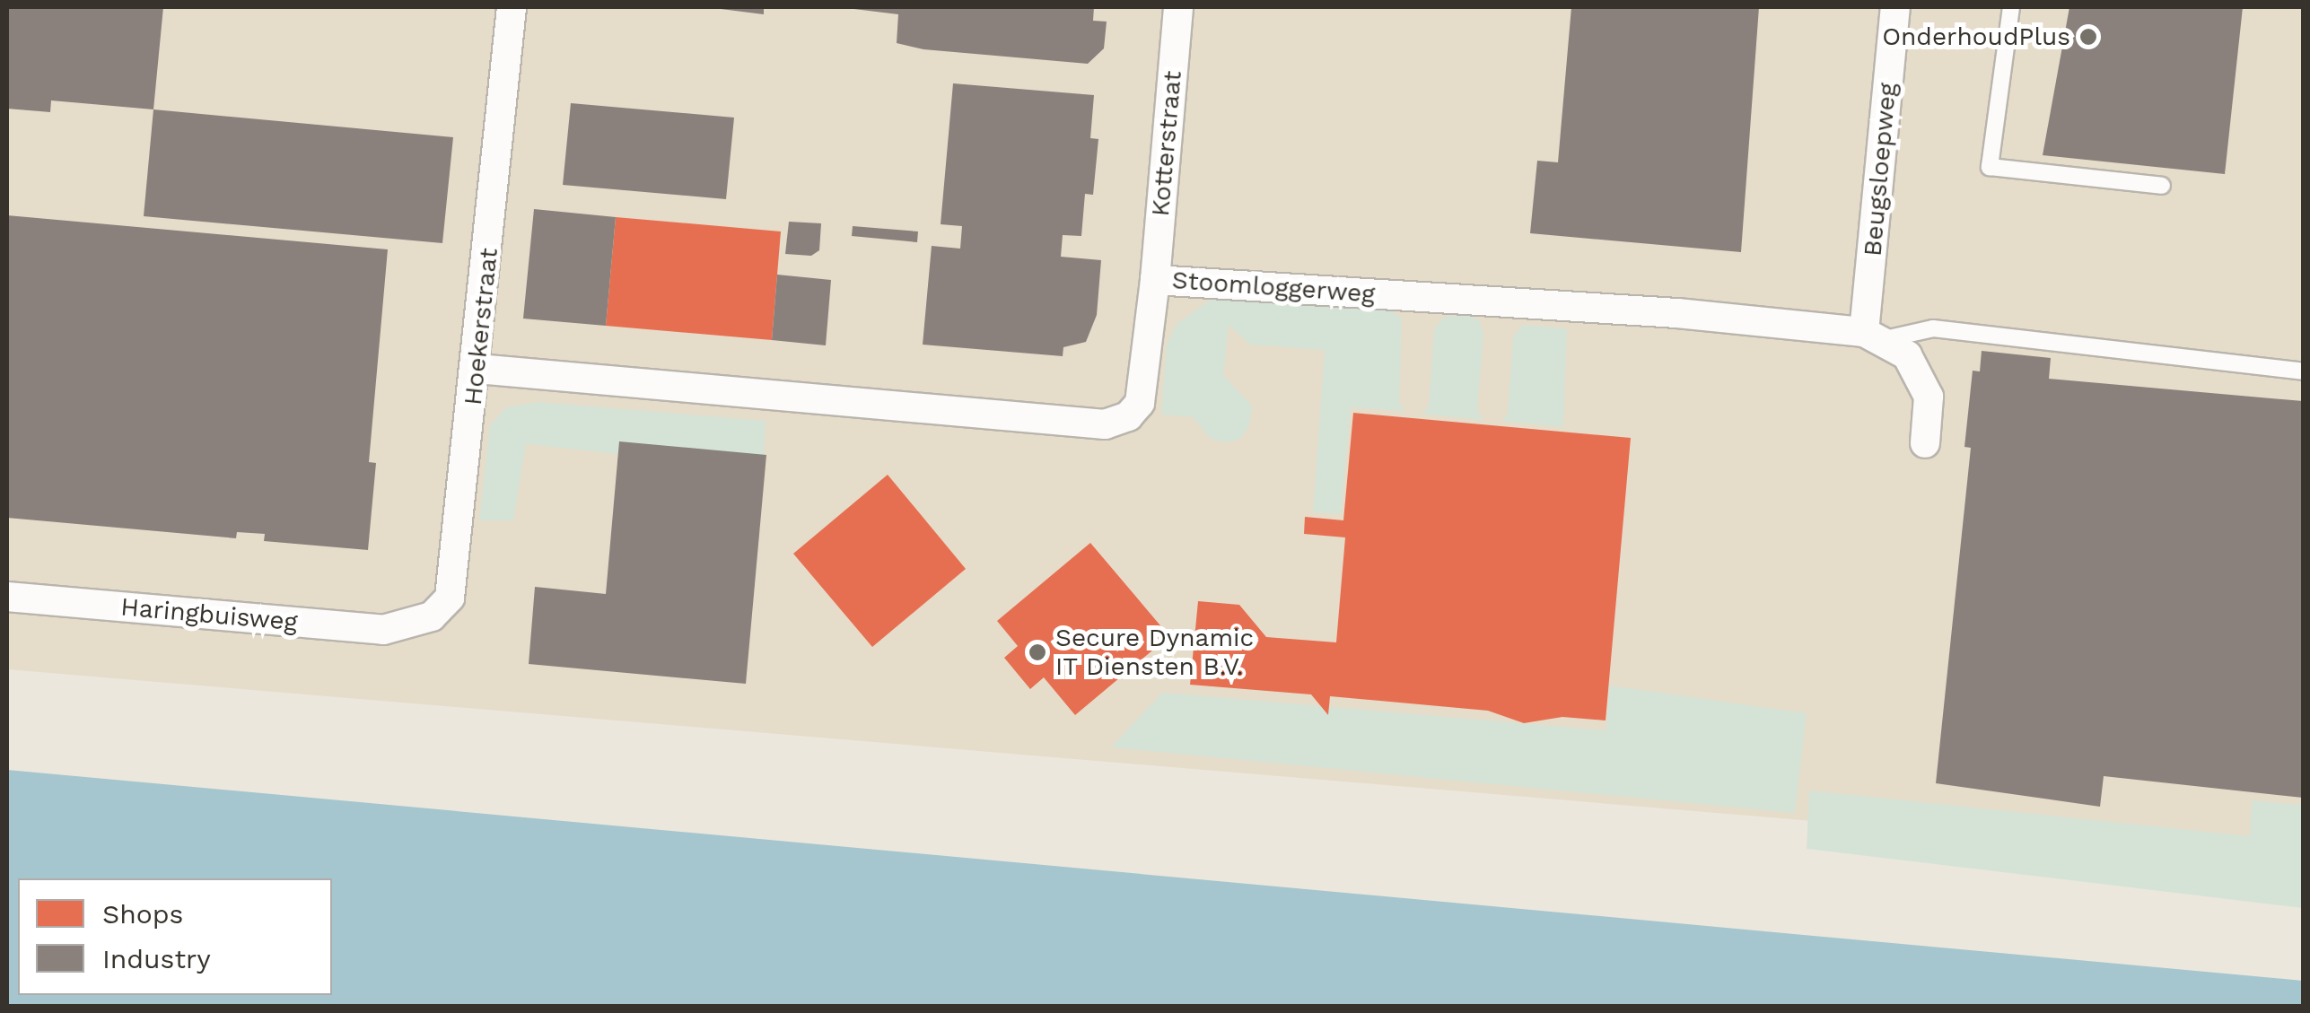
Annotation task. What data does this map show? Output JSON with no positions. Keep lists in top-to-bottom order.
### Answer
{
  "streets": {
    "street": [
      "Kotterstraat",
      "Beugsloepweg",
      "Stoomloggerweg",
      "Hoekerstraat",
      "Haringbuisweg"
    ]
  },
  "crossings": [
    ["Kotterstraat", "Stoomloggerweg"],
    ["Beugsloepweg", "Stoomloggerweg"],
    ["Stoomloggerweg", "Hoekerstraat"],
    ["Hoekerstraat", "Haringbuisweg"]
  ],
  "places": ["OnderhoudPlus", "Secure Dynamic IT Diensten B.V."],
  "legend": ["Shops", "Industry"]
}
